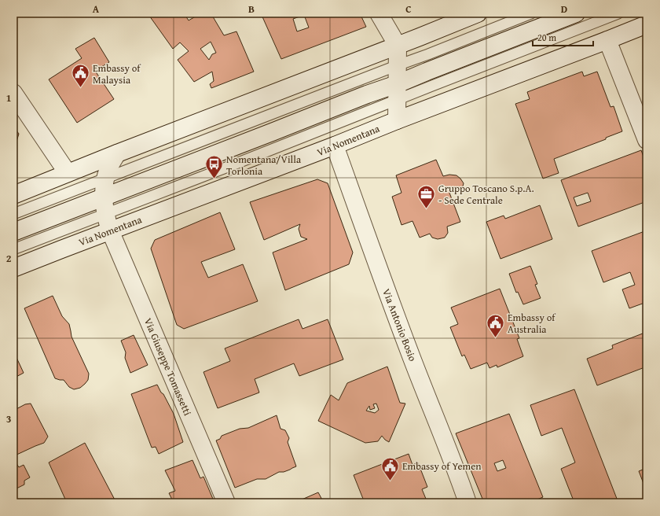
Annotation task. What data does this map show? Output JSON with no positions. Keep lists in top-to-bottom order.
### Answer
{
  "streets": {
    "street": ["Via Nomentana", "Via Antonio Bosio", "Via Giuseppe Tomassetti"]
  },
  "crossings": [
    ["Via Nomentana", "Via Antonio Bosio"],
    ["Via Nomentana", "Via Giuseppe Tomassetti"]
  ],
  "places": {
    "public building": ["Embassy of Malaysia", "Embassy of Australia", "Embassy of Yemen"],
    "bus stop": ["Nomentana/Villa Torlonia"],
    "office": ["Gruppo Toscano S.p.A. - Sede Centrale"]
  },
  "scale_bar": "20 m",
  "grid": {
    "columns": [
      "A",
      "B",
      "C",
      "D"
    ],
    "rows": ["1", "2", "3"]
  }
}
